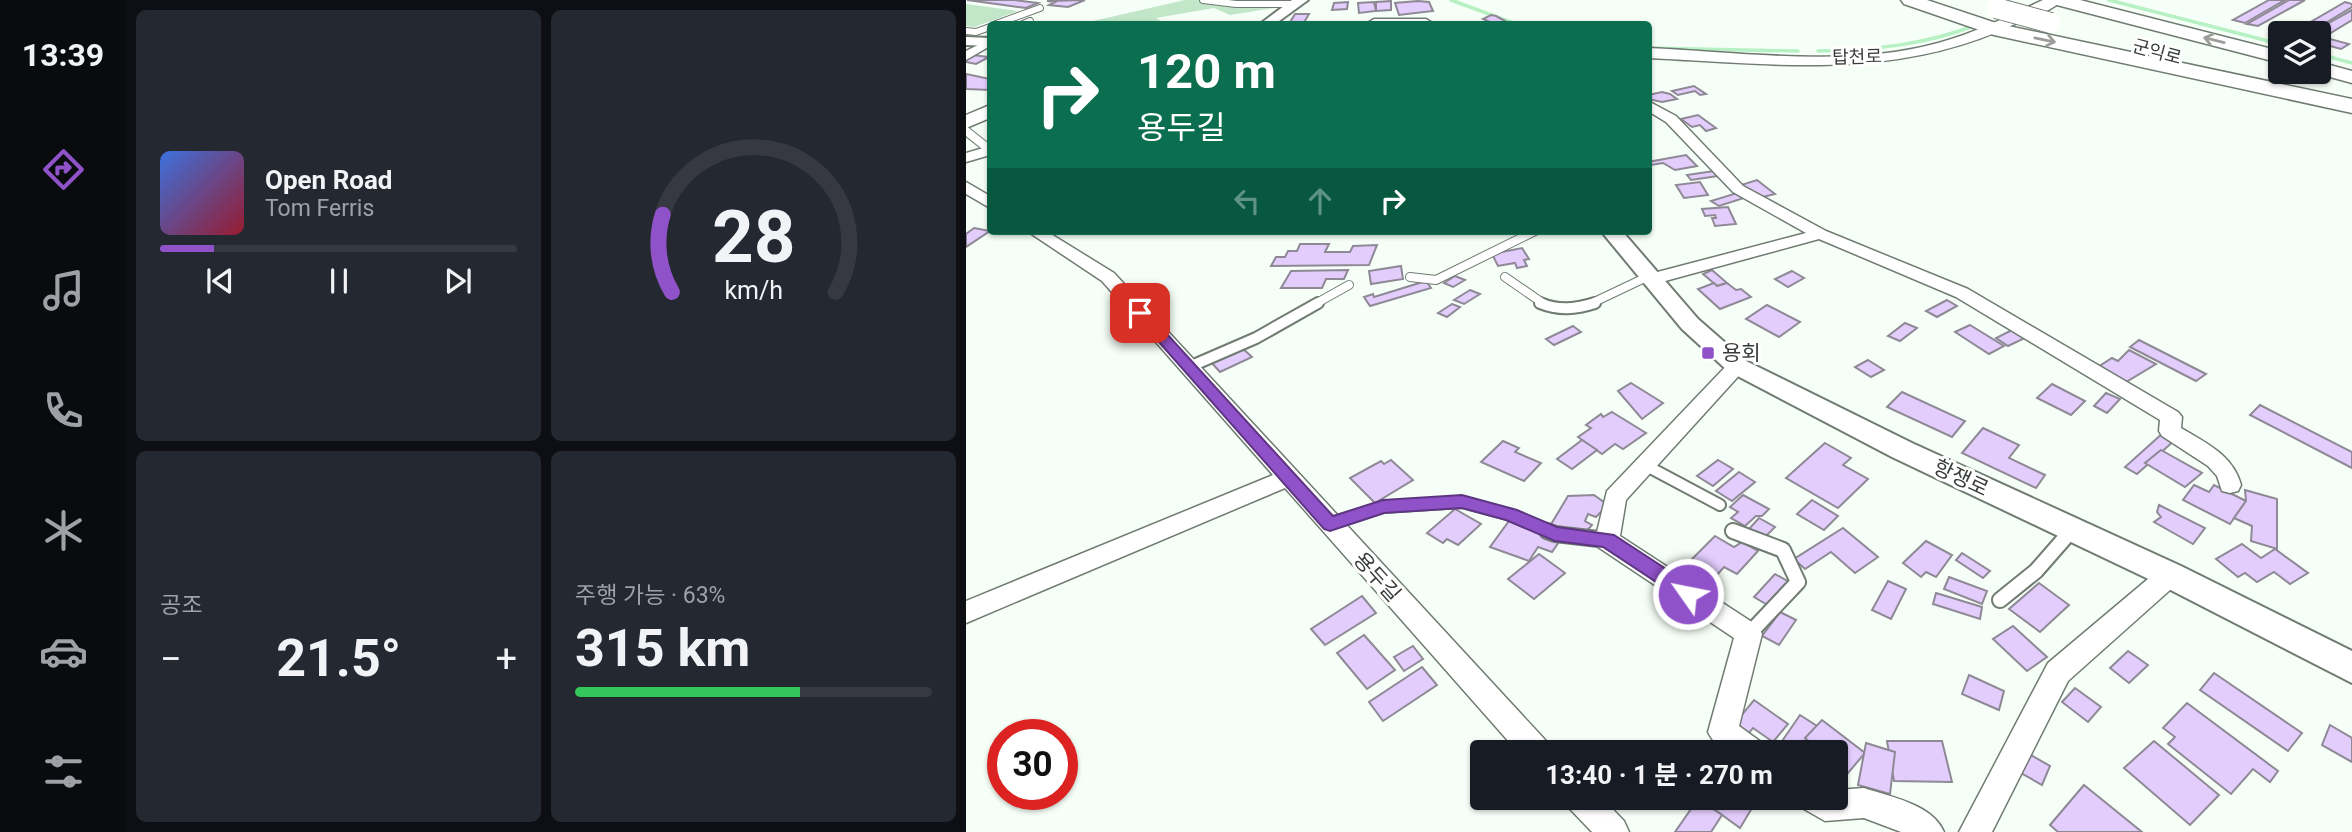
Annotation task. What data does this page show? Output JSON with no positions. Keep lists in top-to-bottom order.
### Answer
{
  "streets": {
    "highway": ["군익로"],
    "main road": ["탑천로"],
    "street": ["항쟁로", "용두길"]
  },
  "crossings": [
    ["군익로", "탑천로"]
  ],
  "places": {
    "transit": ["용회"]
  },
  "page": {
    "tabs": "13:39",
    "turn": ["120 m", "용두길"],
    "song": ["Open Road", "Tom Ferris"],
    "tile": [
      "공조",
      ["주행 가능 · 63%", "315 km"]
    ],
    "heat": ["−", "21.5°", "+"],
    "limit": "30",
    "trip": "13:40 · 1 분 · 270 m",
    "gauge": ["28", "km/h"]
  }
}
